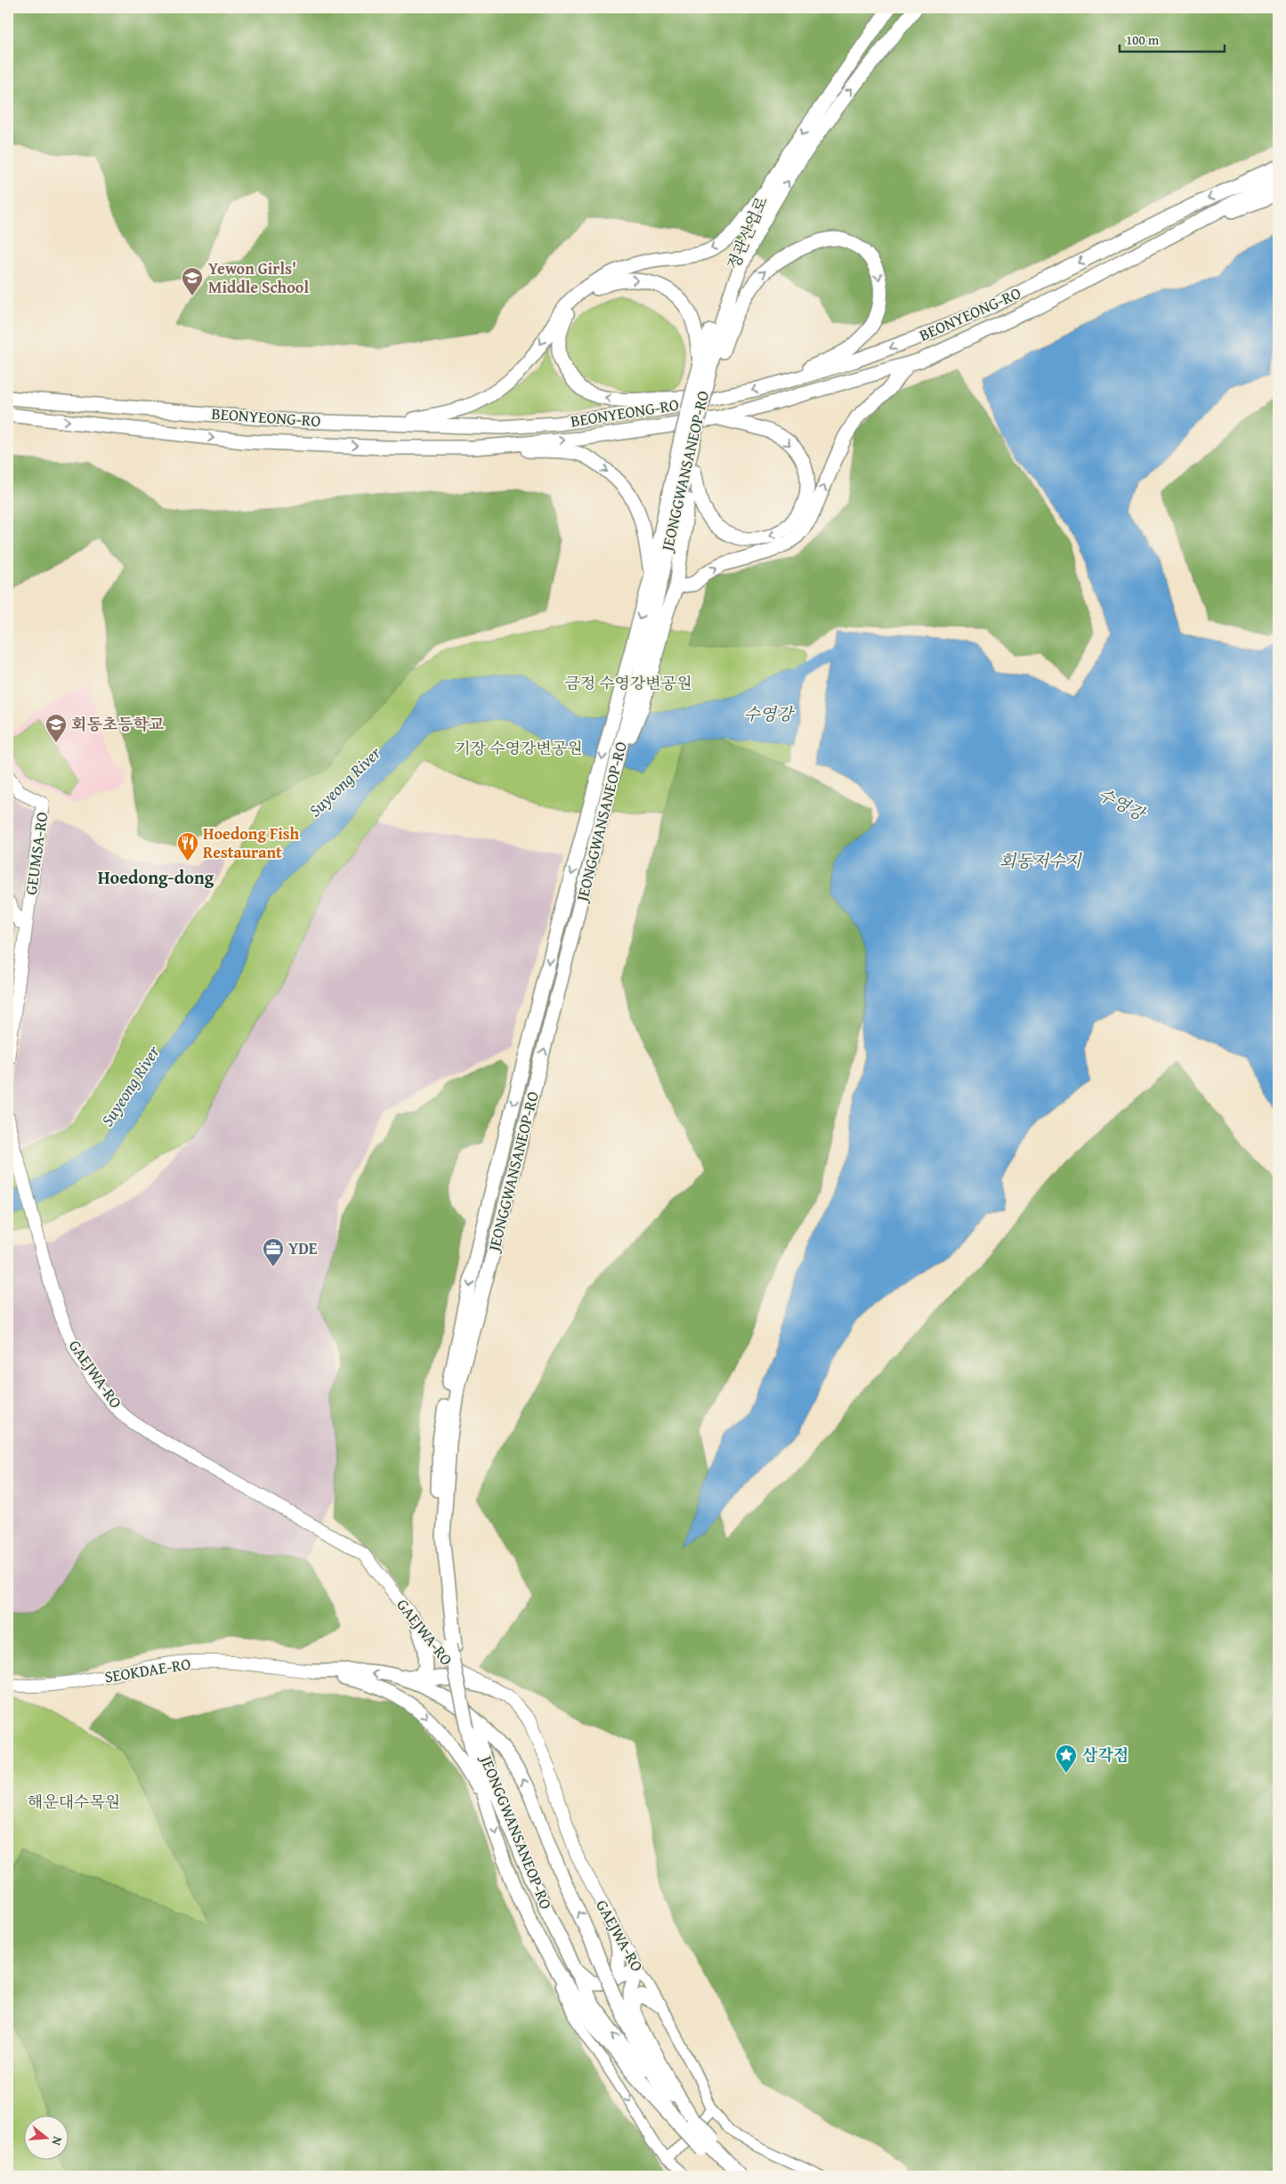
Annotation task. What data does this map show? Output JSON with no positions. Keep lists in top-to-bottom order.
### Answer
{
  "streets": {
    "highway": ["정관산업로", "BEONYEONG-RO", "JEONGGWANSANEOP-RO"],
    "main road": ["GEUMSA-RO", "GAEJWA-RO", "SEOKDAE-RO"]
  },
  "crossings": [
    ["정관산업로", "JEONGGWANSANEOP-RO"]
  ],
  "one_way": ["정관산업로"],
  "districts": ["Hoedong-dong"],
  "water": ["수영강", "Suyeong River", "회동저수지"],
  "parks": ["금정 수영강변공원", "기장 수영강변공원", "해운대수목원"],
  "places": {
    "school or university": ["Yewon Girls' Middle School", "회동초등학교"],
    "restaurant": ["Hoedong Fish Restaurant"],
    "office": ["YDE"],
    "place": ["삼각점"]
  },
  "scale_bar": "100 m",
  "north": "right"
}
